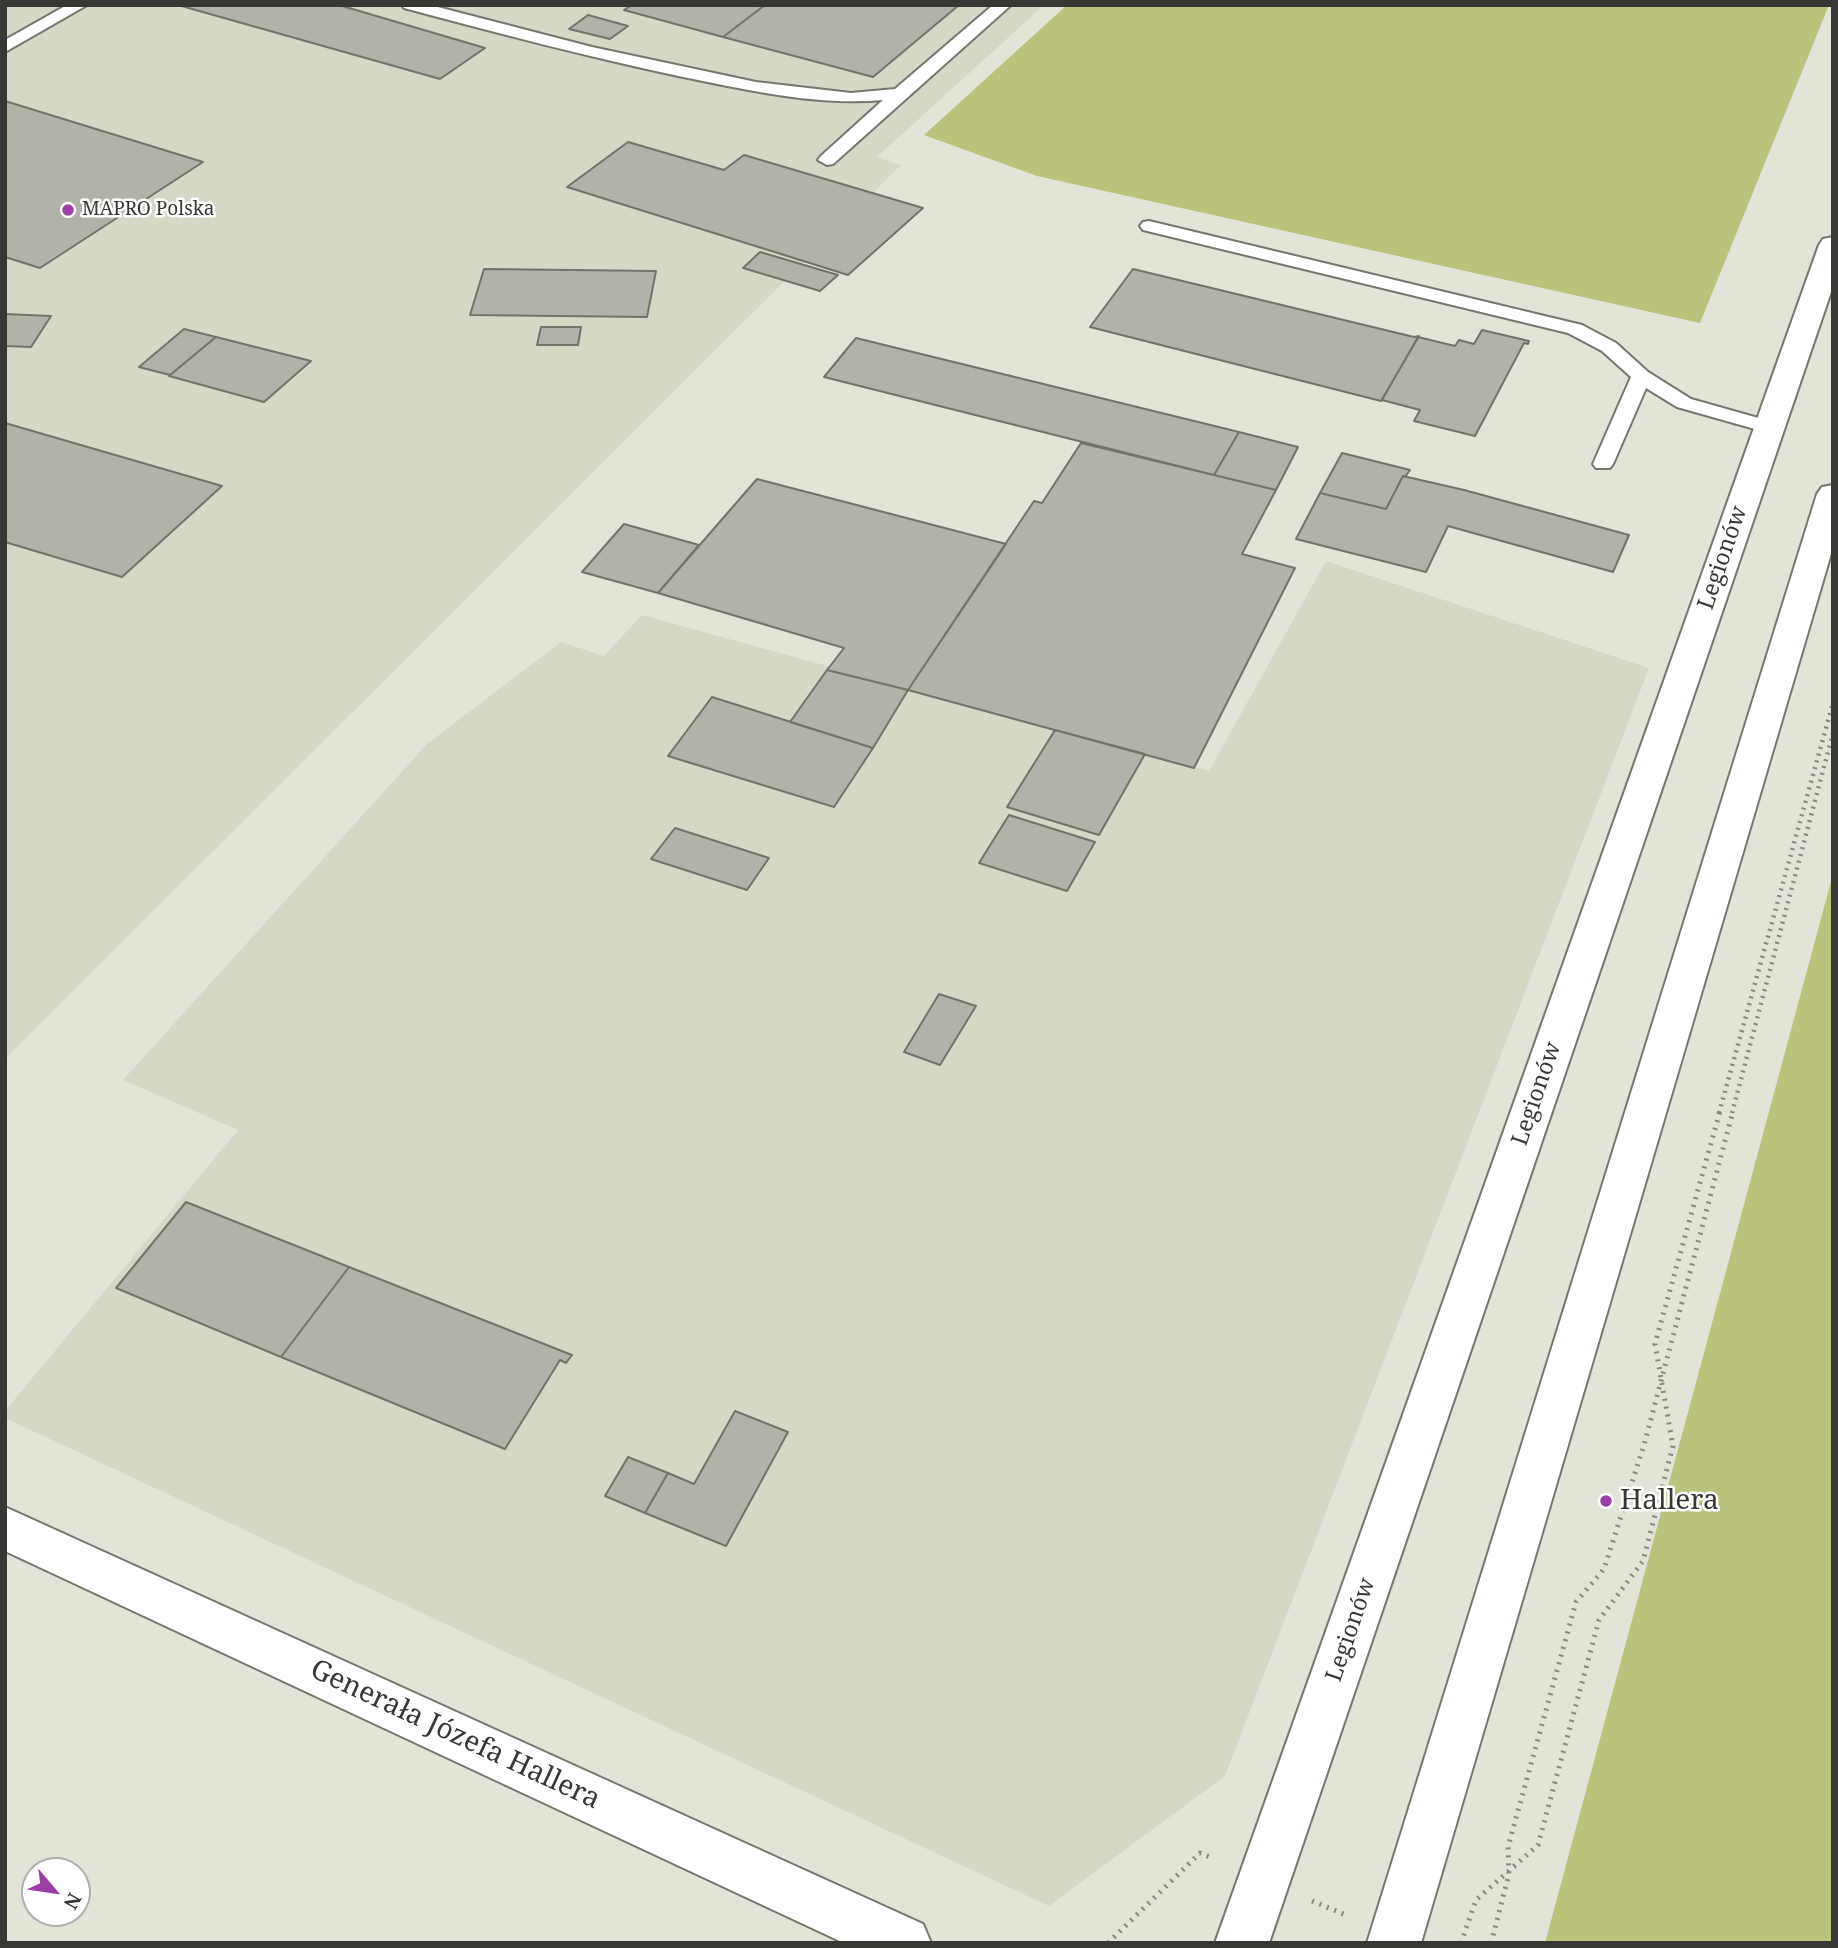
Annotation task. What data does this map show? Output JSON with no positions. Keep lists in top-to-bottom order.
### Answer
{
  "streets": {
    "street": ["Legionów", "Generała Józefa Hallera"]
  },
  "places": ["MAPRO Polska", "Hallera"],
  "north": "bottom right"
}
